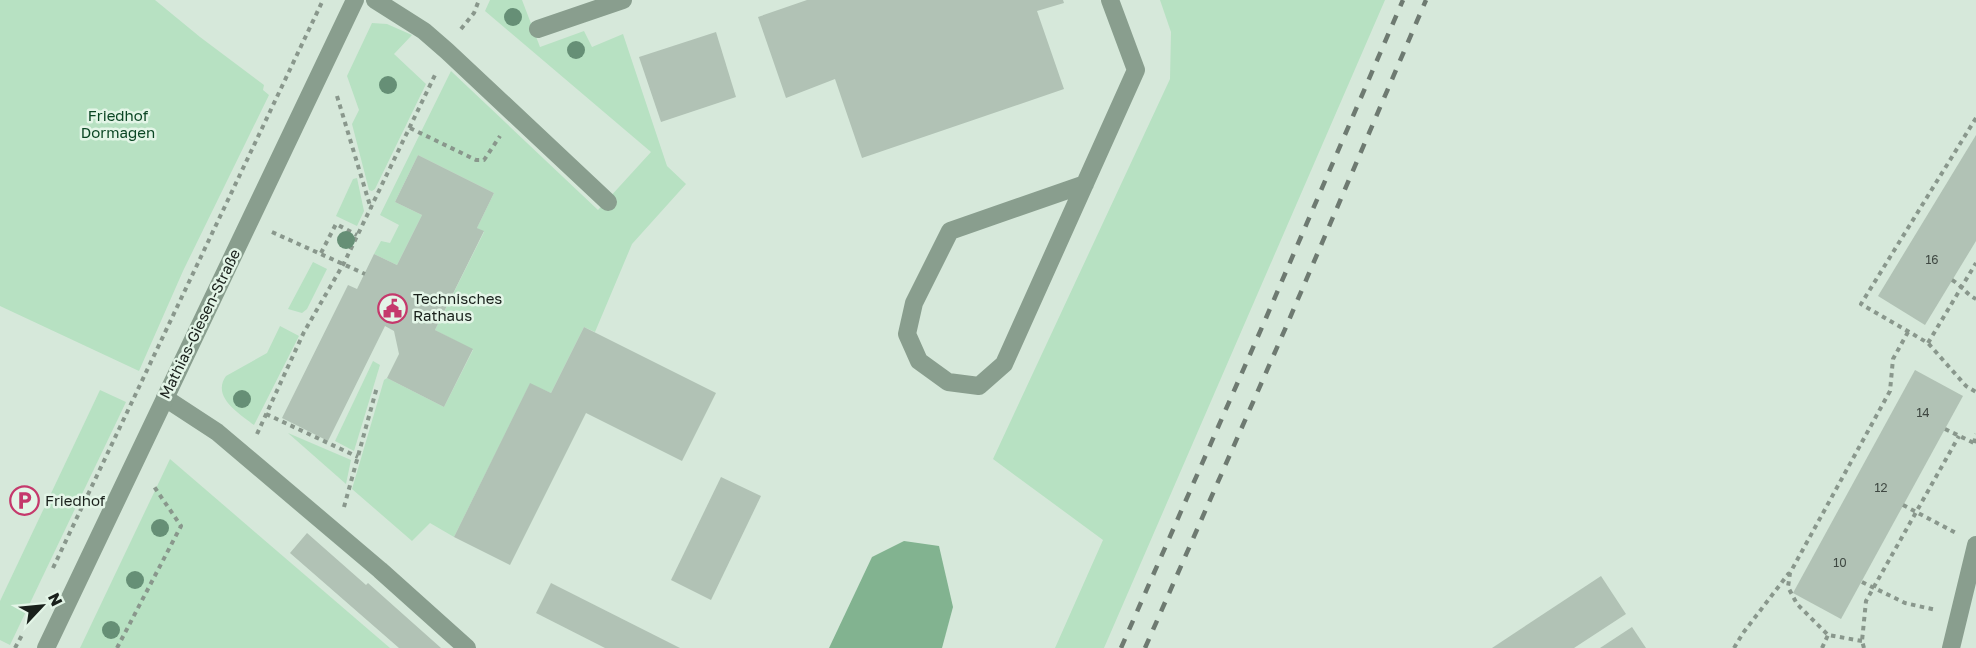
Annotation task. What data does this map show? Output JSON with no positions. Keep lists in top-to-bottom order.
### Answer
{
  "streets": {
    "street": ["Mathias-Giesen-Straße"]
  },
  "parks": ["Friedhof Dormagen"],
  "places": {
    "public building": ["Technisches Rathaus"],
    "parking": ["Friedhof"]
  },
  "house_numbers": [
    "16",
    "14",
    "12",
    "10"
  ],
  "north": "top right"
}
